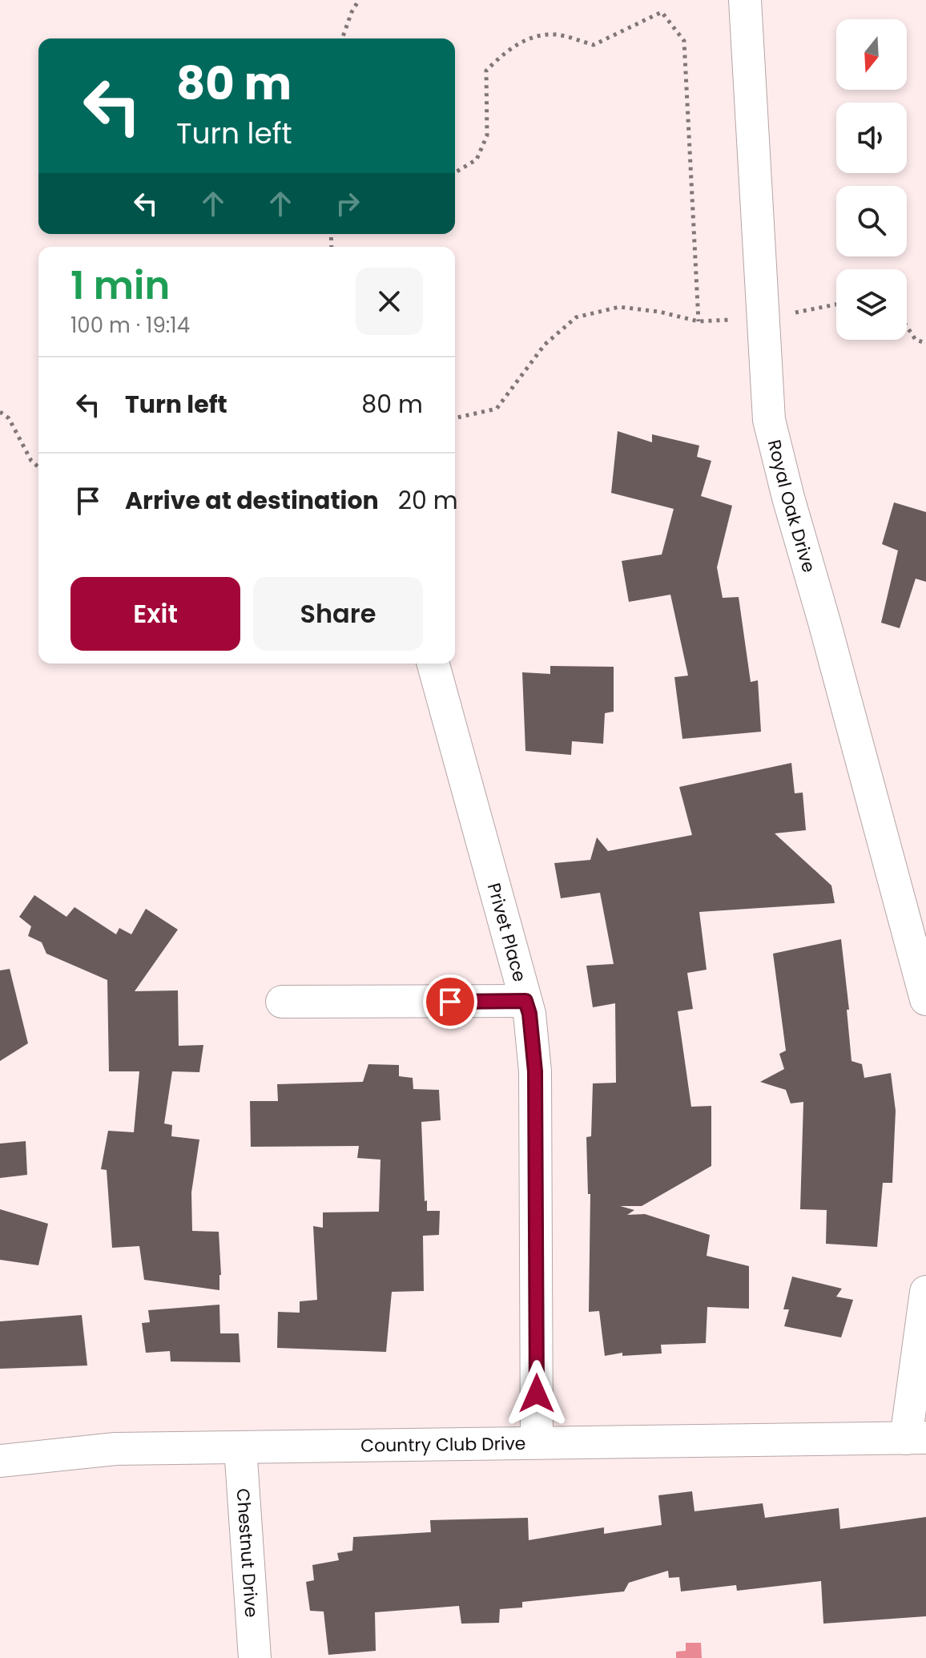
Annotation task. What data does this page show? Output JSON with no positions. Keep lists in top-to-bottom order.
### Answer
{
  "streets": {
    "street": [
      "Royal Oak Drive",
      "Privet Place",
      "Country Club Drive",
      "Chestnut Drive"
    ]
  },
  "crossings": [
    ["Privet Place", "Country Club Drive"],
    ["Country Club Drive", "Chestnut Drive"]
  ],
  "north": "bottom",
  "page": {
    "turn": ["80 m", "Turn left"],
    "heading": ["1 min", "100 m · 19:14"],
    "list": [
      {
        "name": "Turn left",
        "value": "80 m"
      },
      {
        "name": "Arrive at destination",
        "value": "20 m"
      }
    ],
    "buttons": ["Exit", "Share"]
  }
}
